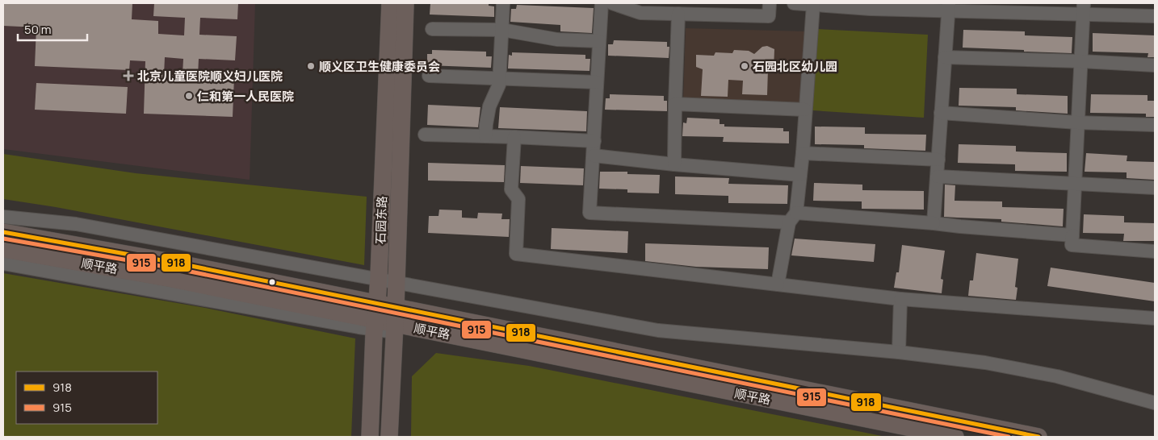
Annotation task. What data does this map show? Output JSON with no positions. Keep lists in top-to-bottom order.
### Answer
{
  "streets": {
    "main road": ["石园东路", "顺平路"]
  },
  "crossings": [
    ["石园东路", "顺平路"]
  ],
  "places": {
    "other": ["顺义区卫生健康委员会", "石园北区幼儿园", "仁和第一人民医院"],
    "health": ["北京儿童医院顺义妇儿医院"]
  },
  "lines": ["transit line 918", "transit line 915"],
  "legend": ["918", "915"],
  "scale_bar": "50 m"
}
